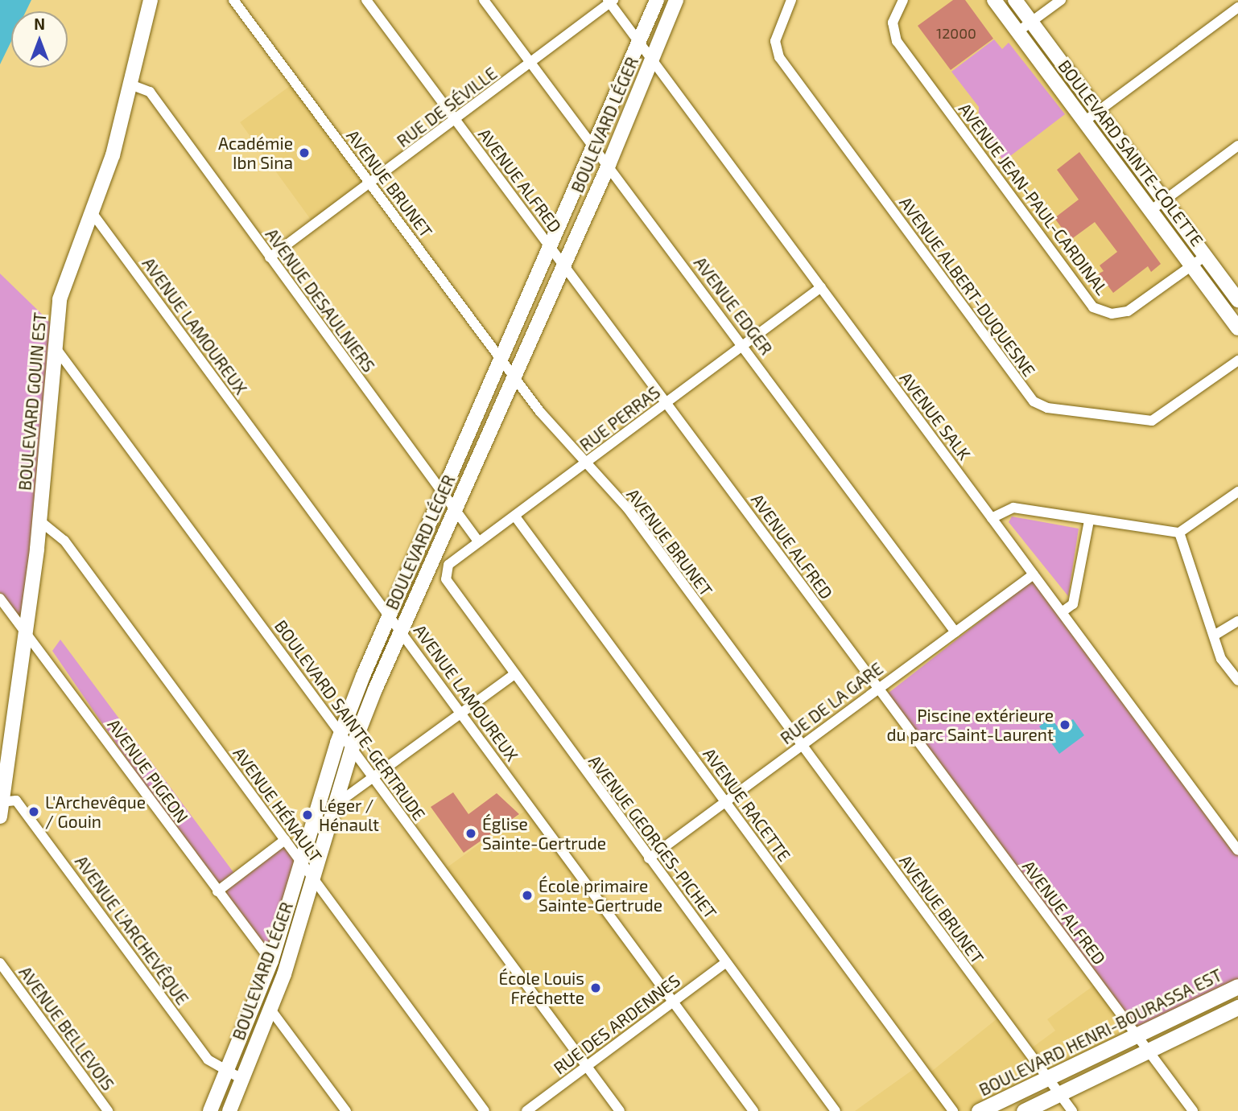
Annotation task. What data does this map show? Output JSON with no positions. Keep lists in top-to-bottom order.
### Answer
{
  "streets": {
    "main road": [
      "BOULEVARD LÉGER",
      "BOULEVARD SAINTE-COLETTE",
      "BOULEVARD GOUIN EST",
      "BOULEVARD HENRI-BOURASSA EST"
    ],
    "street": [
      "RUE DE SÉVILLE",
      "AVENUE ALFRED",
      "AVENUE BRUNET",
      "AVENUE JEAN-PAUL-CARDINAL",
      "AVENUE ALBERT-DUQUESNE",
      "AVENUE DESAULNIERS",
      "AVENUE EDGER",
      "AVENUE LAMOUREUX",
      "AVENUE SALK",
      "RUE PERRAS",
      "RUE DE LA GARE",
      "BOULEVARD SAINTE-GERTRUDE",
      "AVENUE PIGEON",
      "AVENUE HÉNAULT",
      "AVENUE RACETTE",
      "AVENUE GEORGES-PICHET",
      "AVENUE L'ARCHEVÊQUE",
      "RUE DES ARDENNES",
      "AVENUE BELLEVOIS"
    ]
  },
  "crossings": [
    ["RUE DE SÉVILLE", "AVENUE ALFRED"],
    ["RUE DE SÉVILLE", "AVENUE BRUNET"],
    ["RUE DE SÉVILLE", "AVENUE DESAULNIERS"],
    ["RUE DE SÉVILLE", "AVENUE EDGER"],
    ["RUE DE SÉVILLE", "AVENUE SALK"],
    ["BOULEVARD LÉGER", "AVENUE ALFRED"],
    ["BOULEVARD LÉGER", "AVENUE BRUNET"],
    ["BOULEVARD LÉGER", "AVENUE DESAULNIERS"],
    ["BOULEVARD LÉGER", "AVENUE EDGER"],
    ["BOULEVARD LÉGER", "AVENUE LAMOUREUX"],
    ["BOULEVARD LÉGER", "AVENUE SALK"],
    ["BOULEVARD LÉGER", "BOULEVARD SAINTE-GERTRUDE"],
    ["BOULEVARD LÉGER", "AVENUE PIGEON"],
    ["BOULEVARD LÉGER", "AVENUE HÉNAULT"],
    ["BOULEVARD LÉGER", "AVENUE L'ARCHEVÊQUE"],
    ["BOULEVARD SAINTE-COLETTE", "AVENUE JEAN-PAUL-CARDINAL"],
    ["AVENUE ALFRED", "RUE PERRAS"],
    ["AVENUE ALFRED", "RUE DE LA GARE"],
    ["AVENUE ALFRED", "BOULEVARD HENRI-BOURASSA EST"],
    ["AVENUE BRUNET", "RUE PERRAS"],
    ["AVENUE BRUNET", "RUE DE LA GARE"],
    ["AVENUE BRUNET", "BOULEVARD HENRI-BOURASSA EST"],
    ["AVENUE DESAULNIERS", "BOULEVARD GOUIN EST"],
    ["AVENUE DESAULNIERS", "RUE PERRAS"],
    ["AVENUE EDGER", "RUE PERRAS"],
    ["AVENUE EDGER", "RUE DE LA GARE"],
    ["AVENUE LAMOUREUX", "BOULEVARD GOUIN EST"],
    ["AVENUE LAMOUREUX", "RUE DES ARDENNES"],
    ["BOULEVARD GOUIN EST", "BOULEVARD SAINTE-GERTRUDE"],
    ["BOULEVARD GOUIN EST", "AVENUE PIGEON"],
    ["BOULEVARD GOUIN EST", "AVENUE HÉNAULT"],
    ["BOULEVARD GOUIN EST", "AVENUE L'ARCHEVÊQUE"],
    ["AVENUE SALK", "RUE PERRAS"],
    ["AVENUE SALK", "RUE DE LA GARE"],
    ["RUE PERRAS", "AVENUE RACETTE"],
    ["RUE PERRAS", "AVENUE GEORGES-PICHET"],
    ["RUE DE LA GARE", "AVENUE RACETTE"],
    ["RUE DE LA GARE", "AVENUE GEORGES-PICHET"],
    ["BOULEVARD SAINTE-GERTRUDE", "RUE DES ARDENNES"],
    ["AVENUE GEORGES-PICHET", "RUE DES ARDENNES"]
  ],
  "places": [
    "Académie Ibn Sina",
    "Piscine extérieure du parc Saint-Laurent",
    "L'Archevêque / Gouin",
    "Léger / Hénault",
    "Église Sainte-Gertrude",
    "École primaire Sainte-Gertrude",
    "École Louis Fréchette"
  ],
  "house_numbers": ["12000"],
  "north": "top"
}
